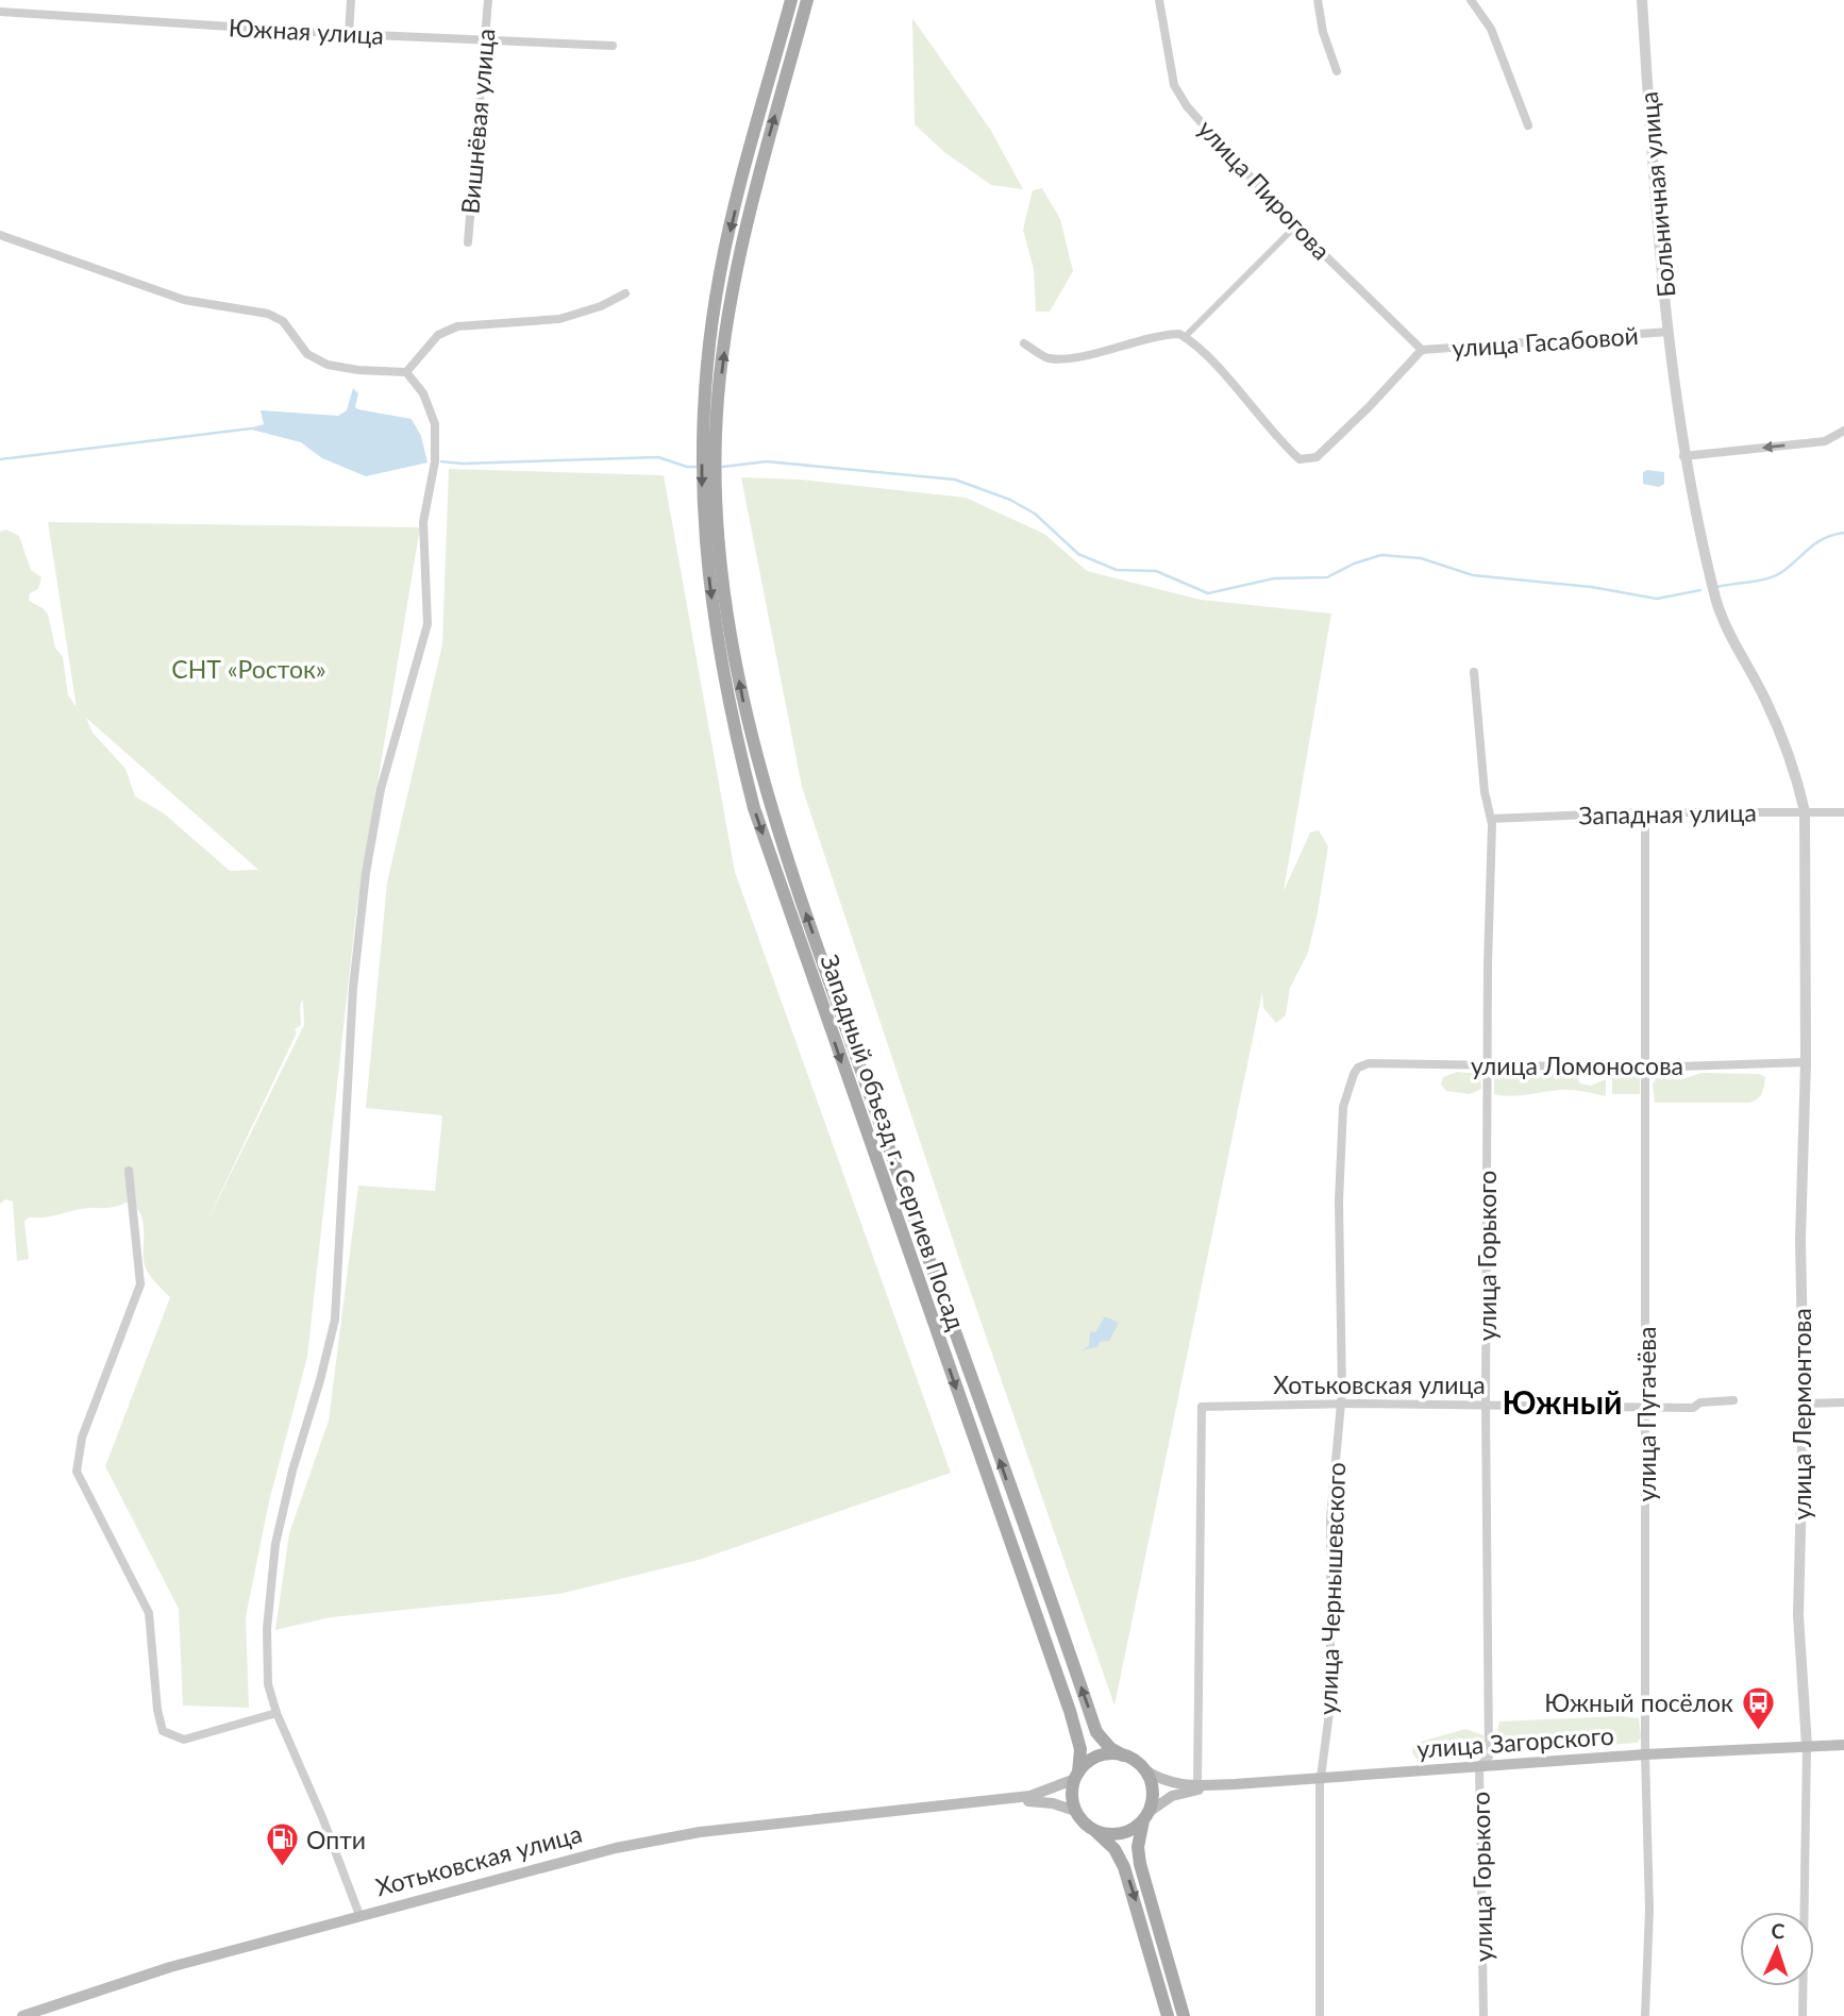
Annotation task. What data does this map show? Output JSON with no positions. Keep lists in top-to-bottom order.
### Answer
{
  "streets": {
    "main road": ["Западный объезд г. Сергиев Посад", "Хотьковская улица", "улица Загорского"],
    "street": [
      "Южная улица",
      "Вишнёвая улица",
      "улица Пирогова",
      "Больничная улица",
      "улица Гасабовой",
      "Западная улица",
      "улица Ломоносова",
      "улица Горького",
      "улица Пугачёва",
      "улица Лермонтова",
      "улица Чернышевского"
    ]
  },
  "crossings": [
    ["Южная улица", "Вишнёвая улица"],
    ["улица Пирогова", "улица Гасабовой"],
    ["Больничная улица", "улица Гасабовой"],
    ["Больничная улица", "улица Лермонтова"],
    ["Западная улица", "улица Горького"],
    ["Западная улица", "улица Пугачёва"],
    ["Западная улица", "улица Лермонтова"],
    ["улица Ломоносова", "улица Горького"],
    ["улица Ломоносова", "улица Пугачёва"],
    ["улица Ломоносова", "улица Лермонтова"],
    ["улица Ломоносова", "улица Чернышевского"],
    ["улица Горького", "Хотьковская улица"],
    ["улица Горького", "улица Загорского"],
    ["Хотьковская улица", "улица Пугачёва"],
    ["Хотьковская улица", "улица Чернышевского"],
    ["улица Пугачёва", "улица Загорского"],
    ["улица Лермонтова", "улица Загорского"],
    ["улица Чернышевского", "улица Загорского"]
  ],
  "districts": ["Южный"],
  "parks": ["СНТ «Росток»"],
  "places": {
    "bus stop": ["Южный посёлок"],
    "fuel station": ["Опти"]
  },
  "north": "top"
}
